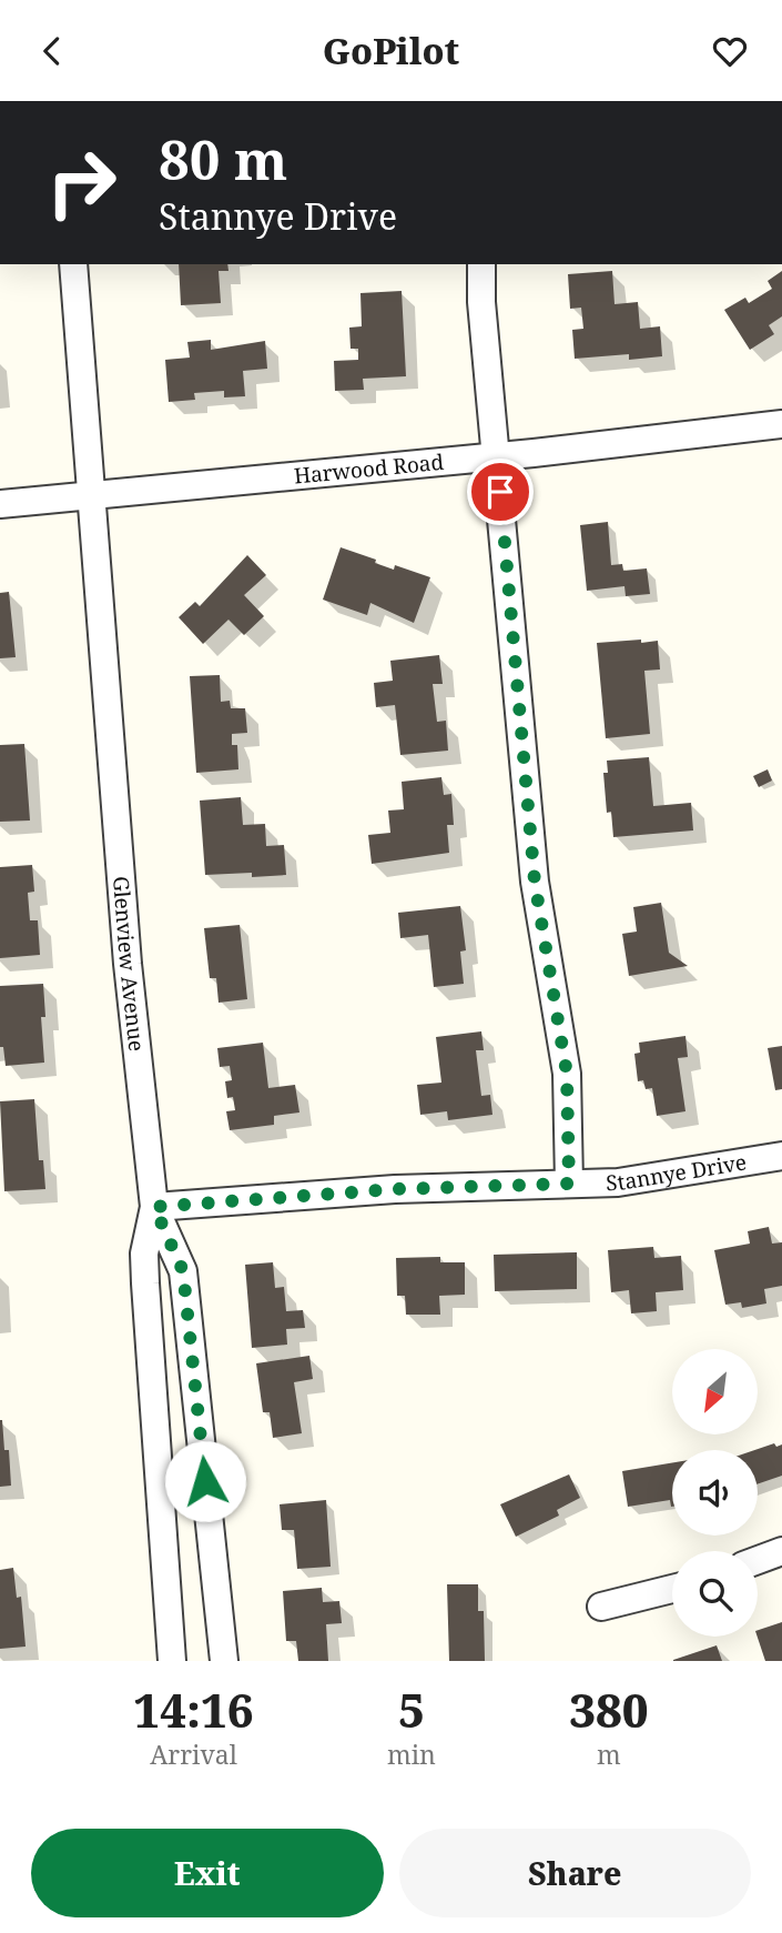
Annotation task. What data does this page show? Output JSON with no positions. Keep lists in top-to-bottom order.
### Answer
{
  "streets": {
    "street": ["Harwood Road", "Glenview Avenue", "Stannye Drive"]
  },
  "crossings": [
    ["Harwood Road", "Glenview Avenue"],
    ["Glenview Avenue", "Stannye Drive"]
  ],
  "north": "bottom left",
  "page": {
    "header": "GoPilot",
    "turn": ["80 m", "Stannye Drive"],
    "eta": [
      "14:16",
      "Arrival",
      "5",
      "min",
      "380",
      "m"
    ],
    "buttons": ["Exit", "Share"]
  }
}
